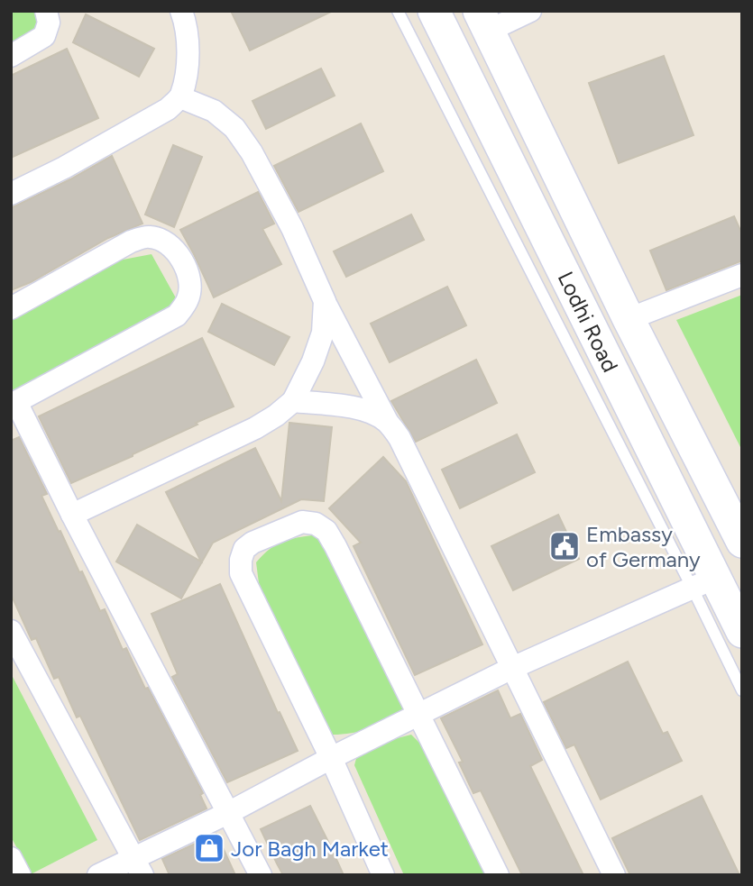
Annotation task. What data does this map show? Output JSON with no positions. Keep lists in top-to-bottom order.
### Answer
{
  "streets": {
    "main road": ["Lodhi Road"]
  },
  "places": {
    "public building": ["Embassy of Germany"],
    "shop": ["Jor Bagh Market"]
  }
}
